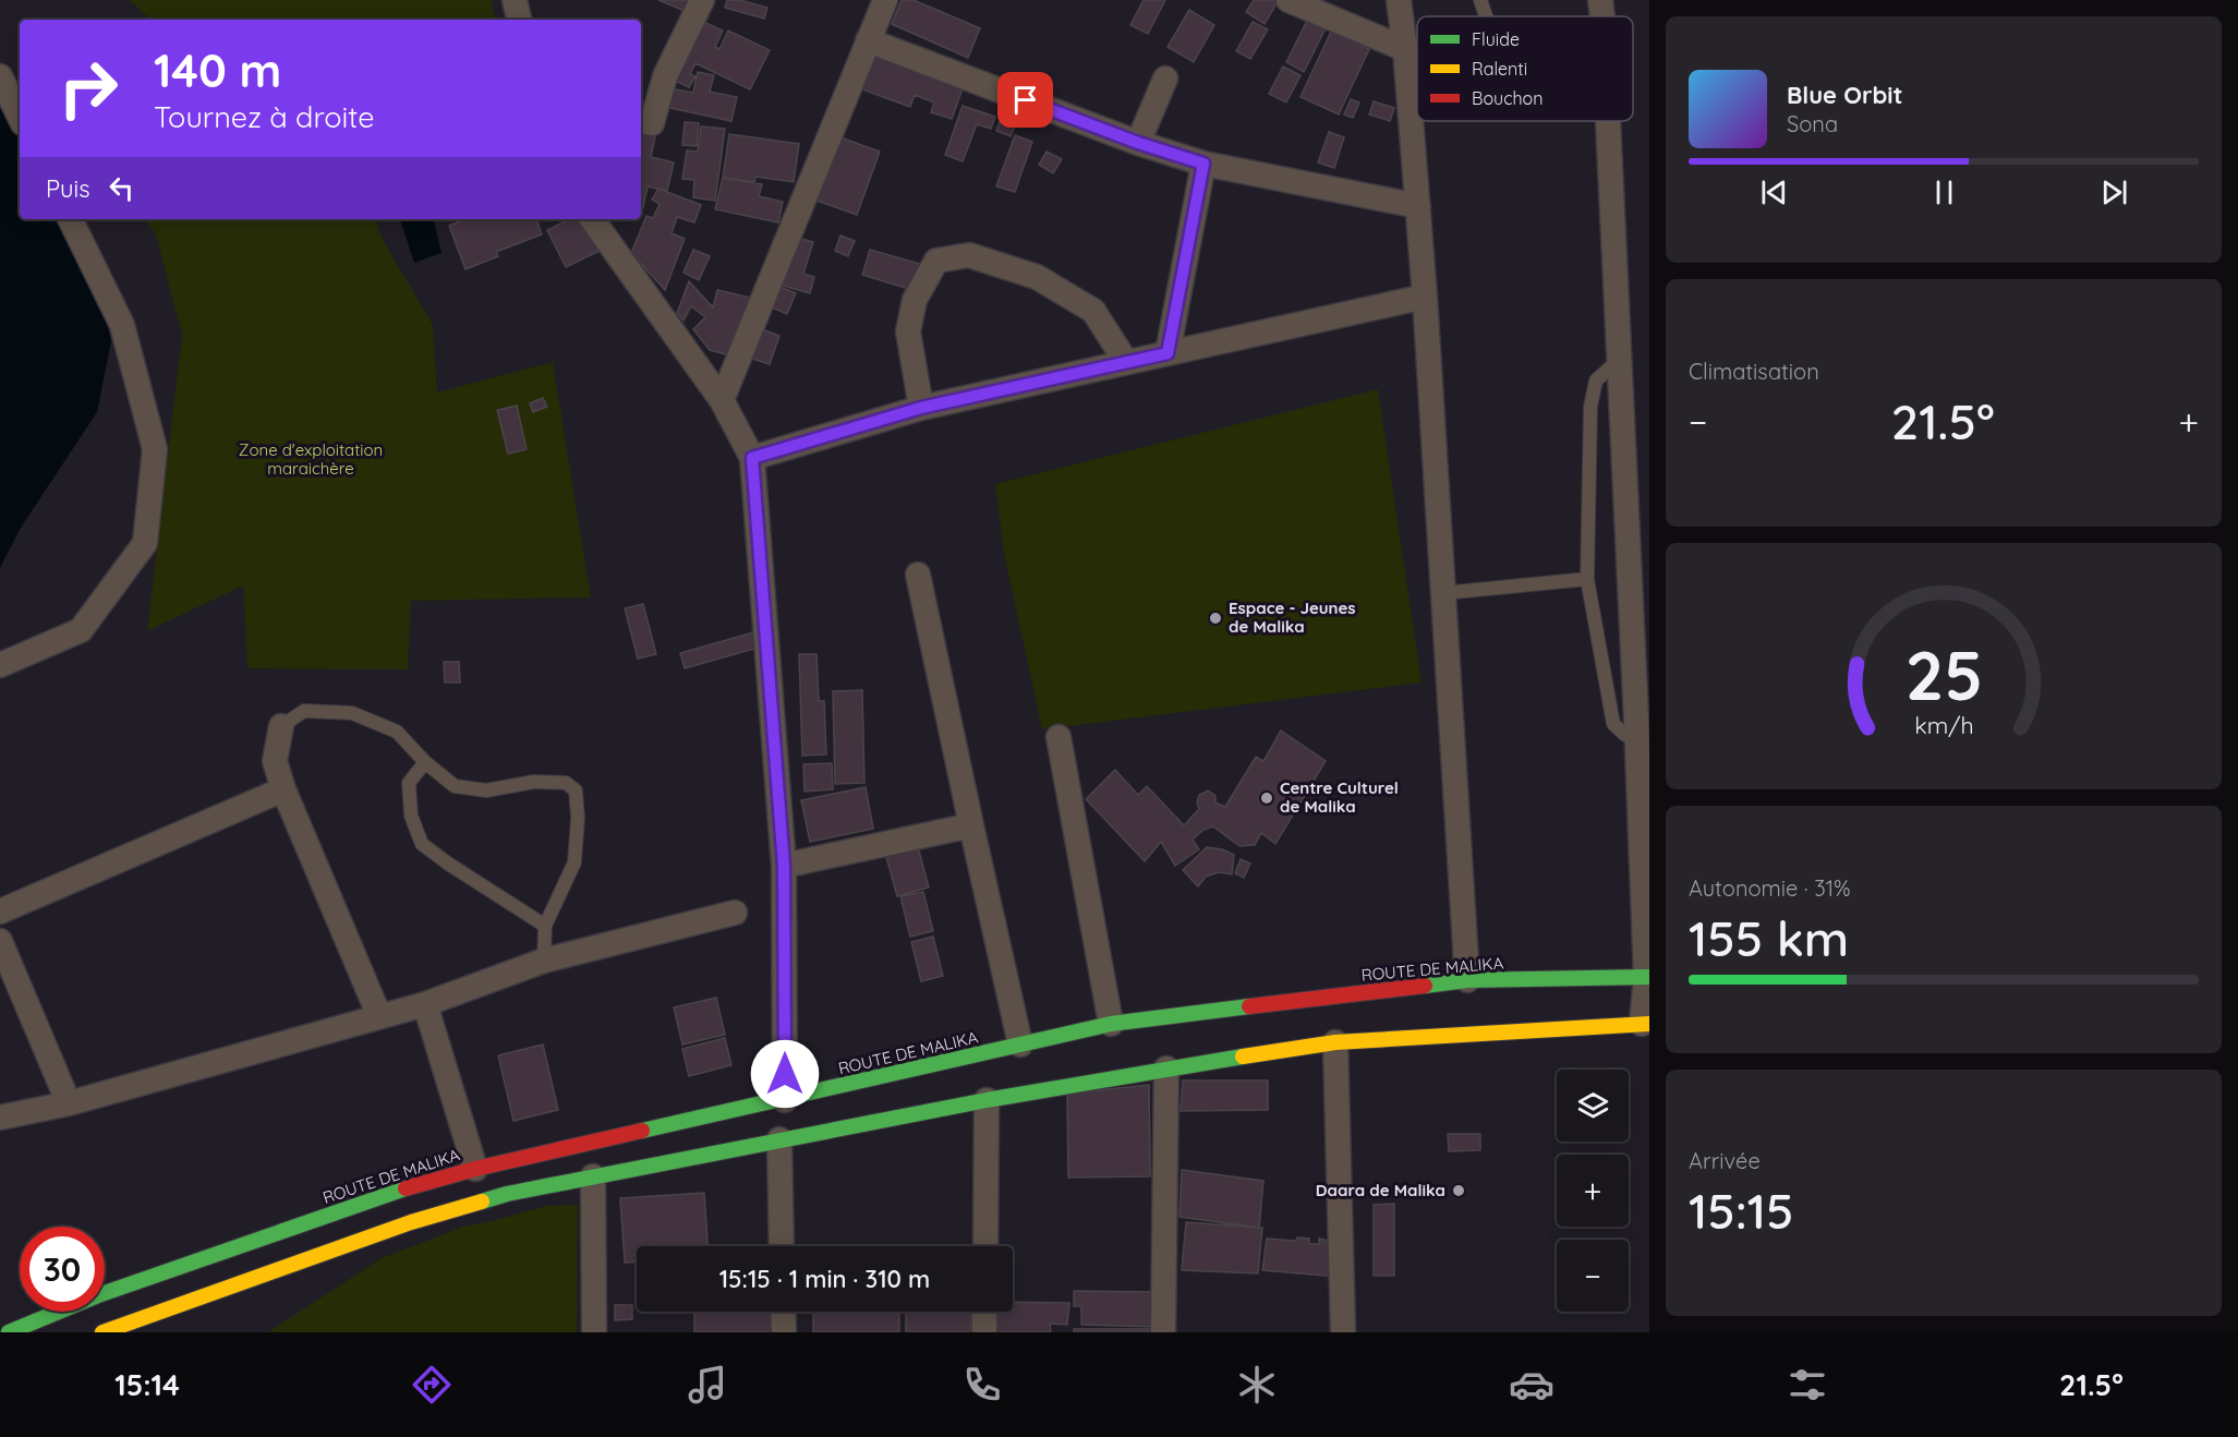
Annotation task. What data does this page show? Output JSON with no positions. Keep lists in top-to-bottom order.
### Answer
{
  "streets": {
    "main road": ["ROUTE DE MALIKA"]
  },
  "parks": ["Zone d'exploitation maraichère"],
  "places": ["Espace - Jeunes de Malika", "Centre Culturel de Malika", "Daara de Malika"],
  "legend": ["Fluide", "Ralenti", "Bouchon"],
  "page": {
    "turn": ["140 m", "Tournez à droite"],
    "song": ["Blue Orbit", "Sona"],
    "then": "Puis",
    "tile": [
      "Climatisation",
      ["Autonomie · 31%", "155 km"],
      ["Arrivée", "15:15"]
    ],
    "heat": ["−", "21.5°", "+"],
    "map_buttons": ["+", "−"],
    "limit": "30",
    "trip": "15:15 · 1 min · 310 m",
    "tabs": ["15:14", "21.5°"],
    "gauge": ["25", "km/h"]
  }
}
